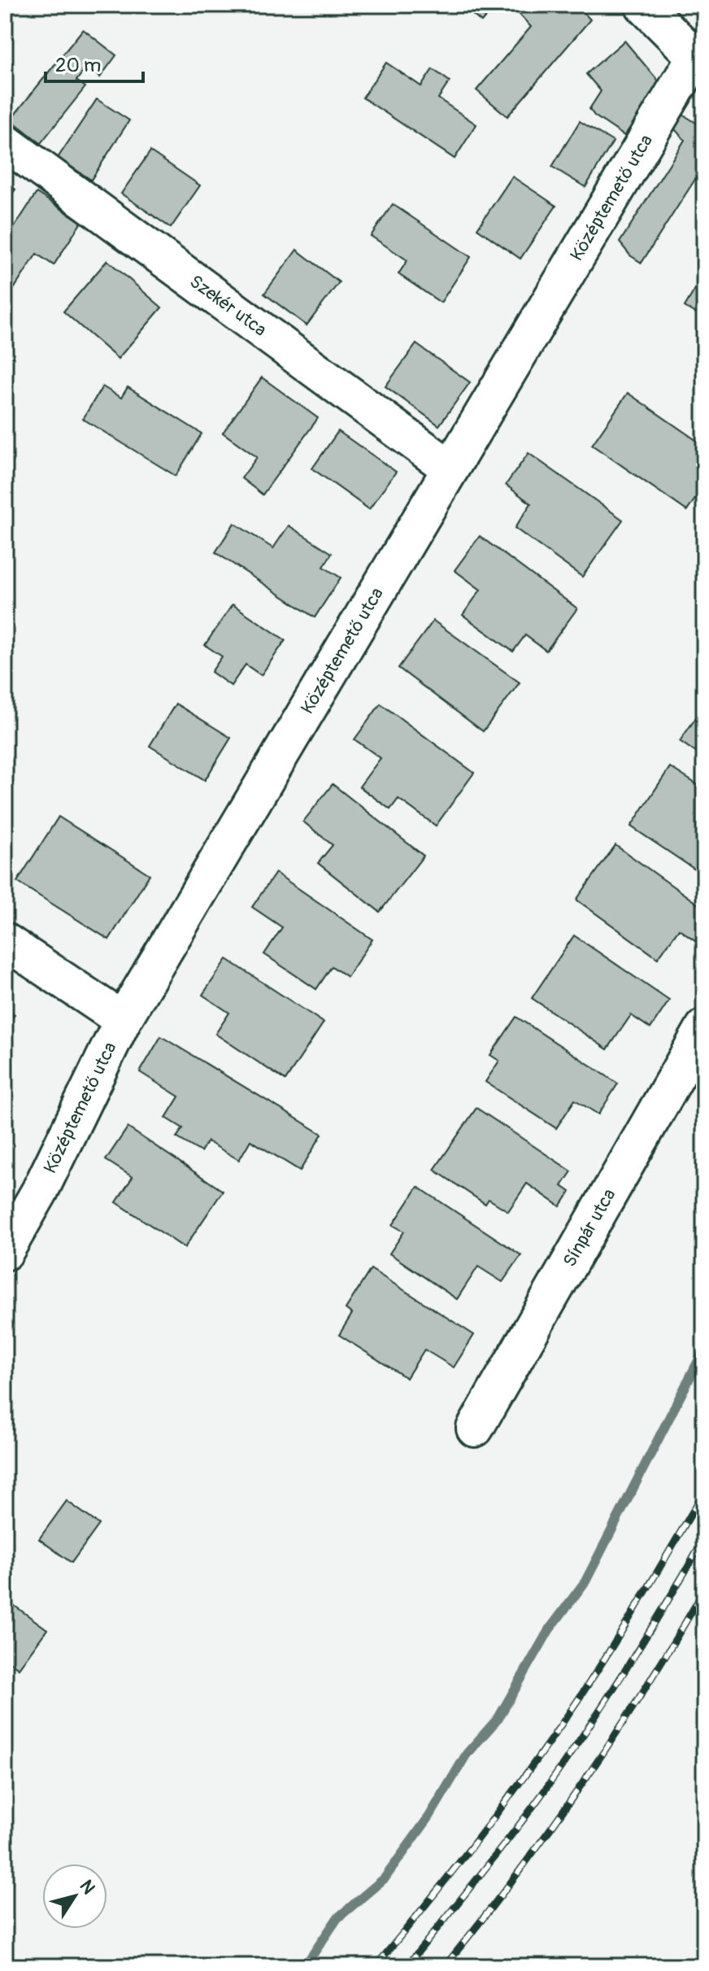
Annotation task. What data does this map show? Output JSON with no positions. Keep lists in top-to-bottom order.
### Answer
{
  "streets": {
    "street": ["Középtemető utca", "Szekér utca", "Sínpár utca"]
  },
  "crossings": [
    ["Középtemető utca", "Szekér utca"]
  ],
  "scale_bar": "20 m",
  "north": "top right"
}
